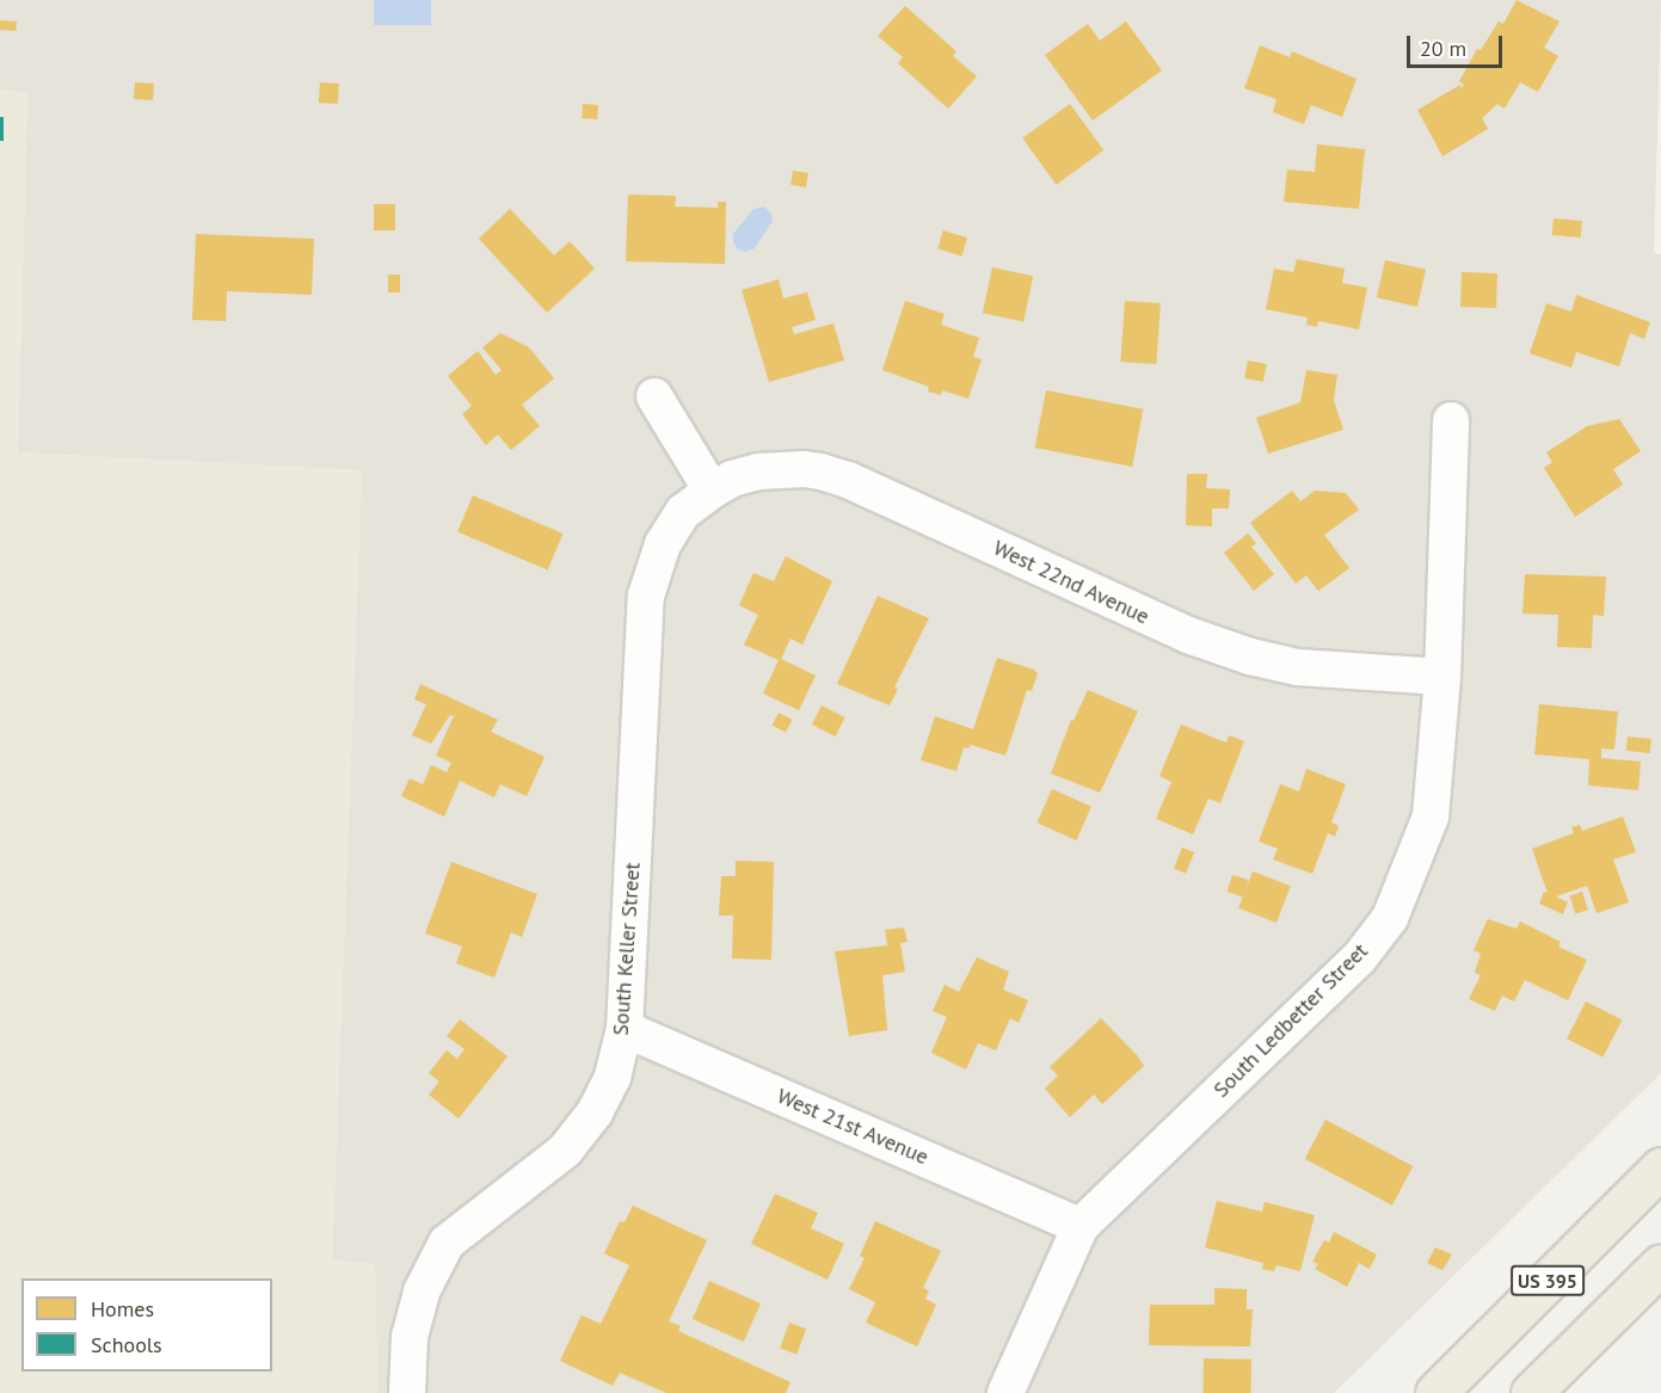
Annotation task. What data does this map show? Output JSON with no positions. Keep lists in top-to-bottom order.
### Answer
{
  "streets": {
    "highway": ["US 395"],
    "street": [
      "West 22nd Avenue",
      "South Keller Street",
      "South Ledbetter Street",
      "West 21st Avenue"
    ]
  },
  "crossings": [
    ["West 22nd Avenue", "South Keller Street"],
    ["West 22nd Avenue", "South Ledbetter Street"],
    ["South Keller Street", "West 21st Avenue"],
    ["South Ledbetter Street", "West 21st Avenue"]
  ],
  "legend": ["Homes", "Schools"],
  "scale_bar": "20 m"
}
